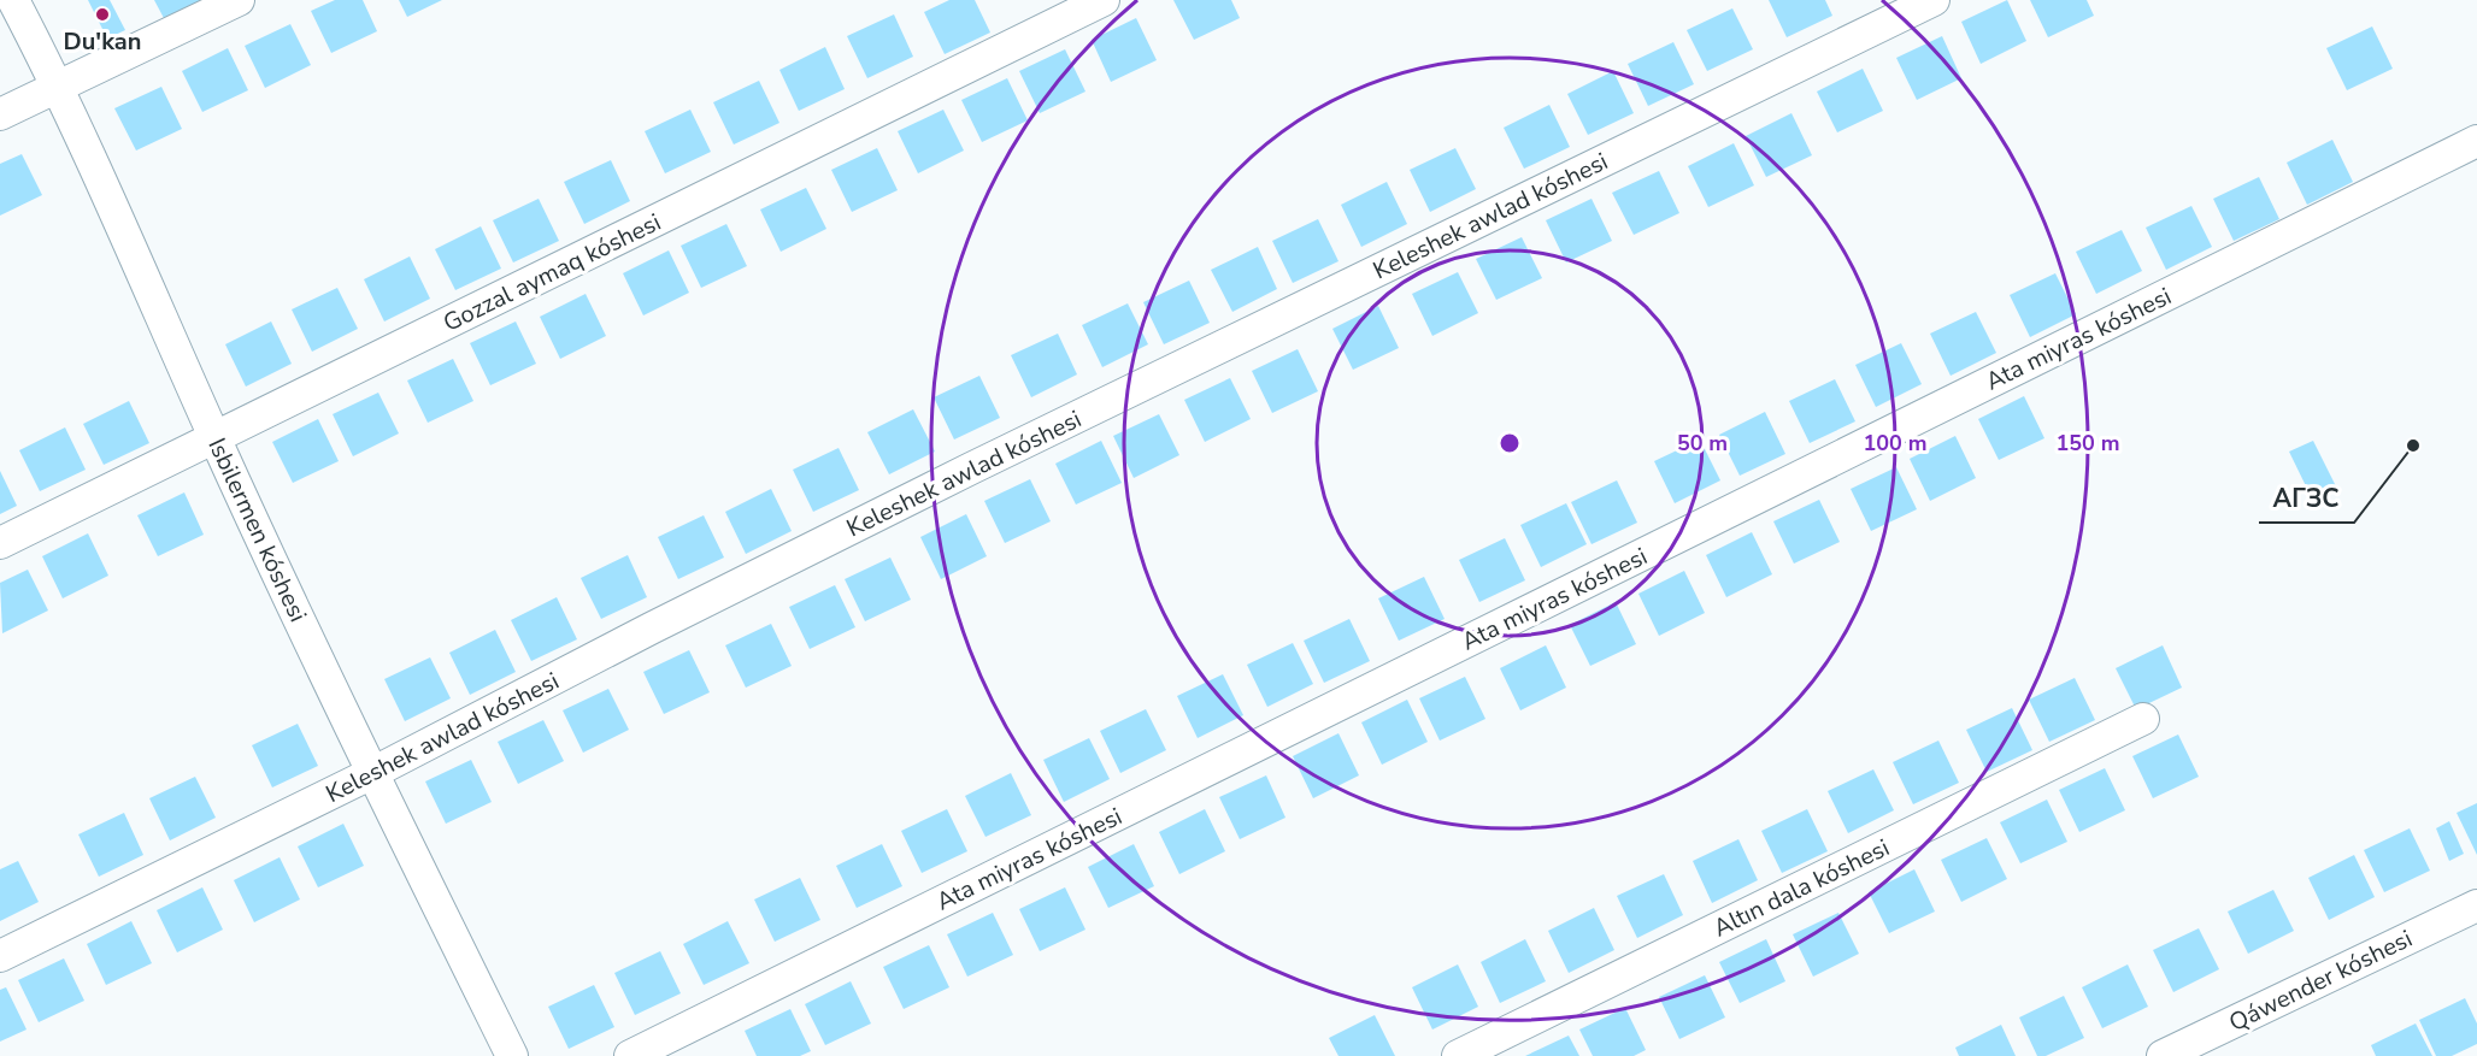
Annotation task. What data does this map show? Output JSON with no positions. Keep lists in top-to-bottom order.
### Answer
{
  "streets": {
    "street": [
      "Keleshek awlad kóshesi",
      "Gozzal aymaq kóshesi",
      "Ata miyras kóshesi",
      "Isbilermen kóshesi",
      "Altın dala kóshesi",
      "Qáwender kóshesi"
    ]
  },
  "crossings": [
    ["Keleshek awlad kóshesi", "Isbilermen kóshesi"],
    ["Gozzal aymaq kóshesi", "Isbilermen kóshesi"]
  ],
  "places": ["Du'kan", "АГЗС"],
  "rings": ["50 m", "100 m", "150 m"]
}
